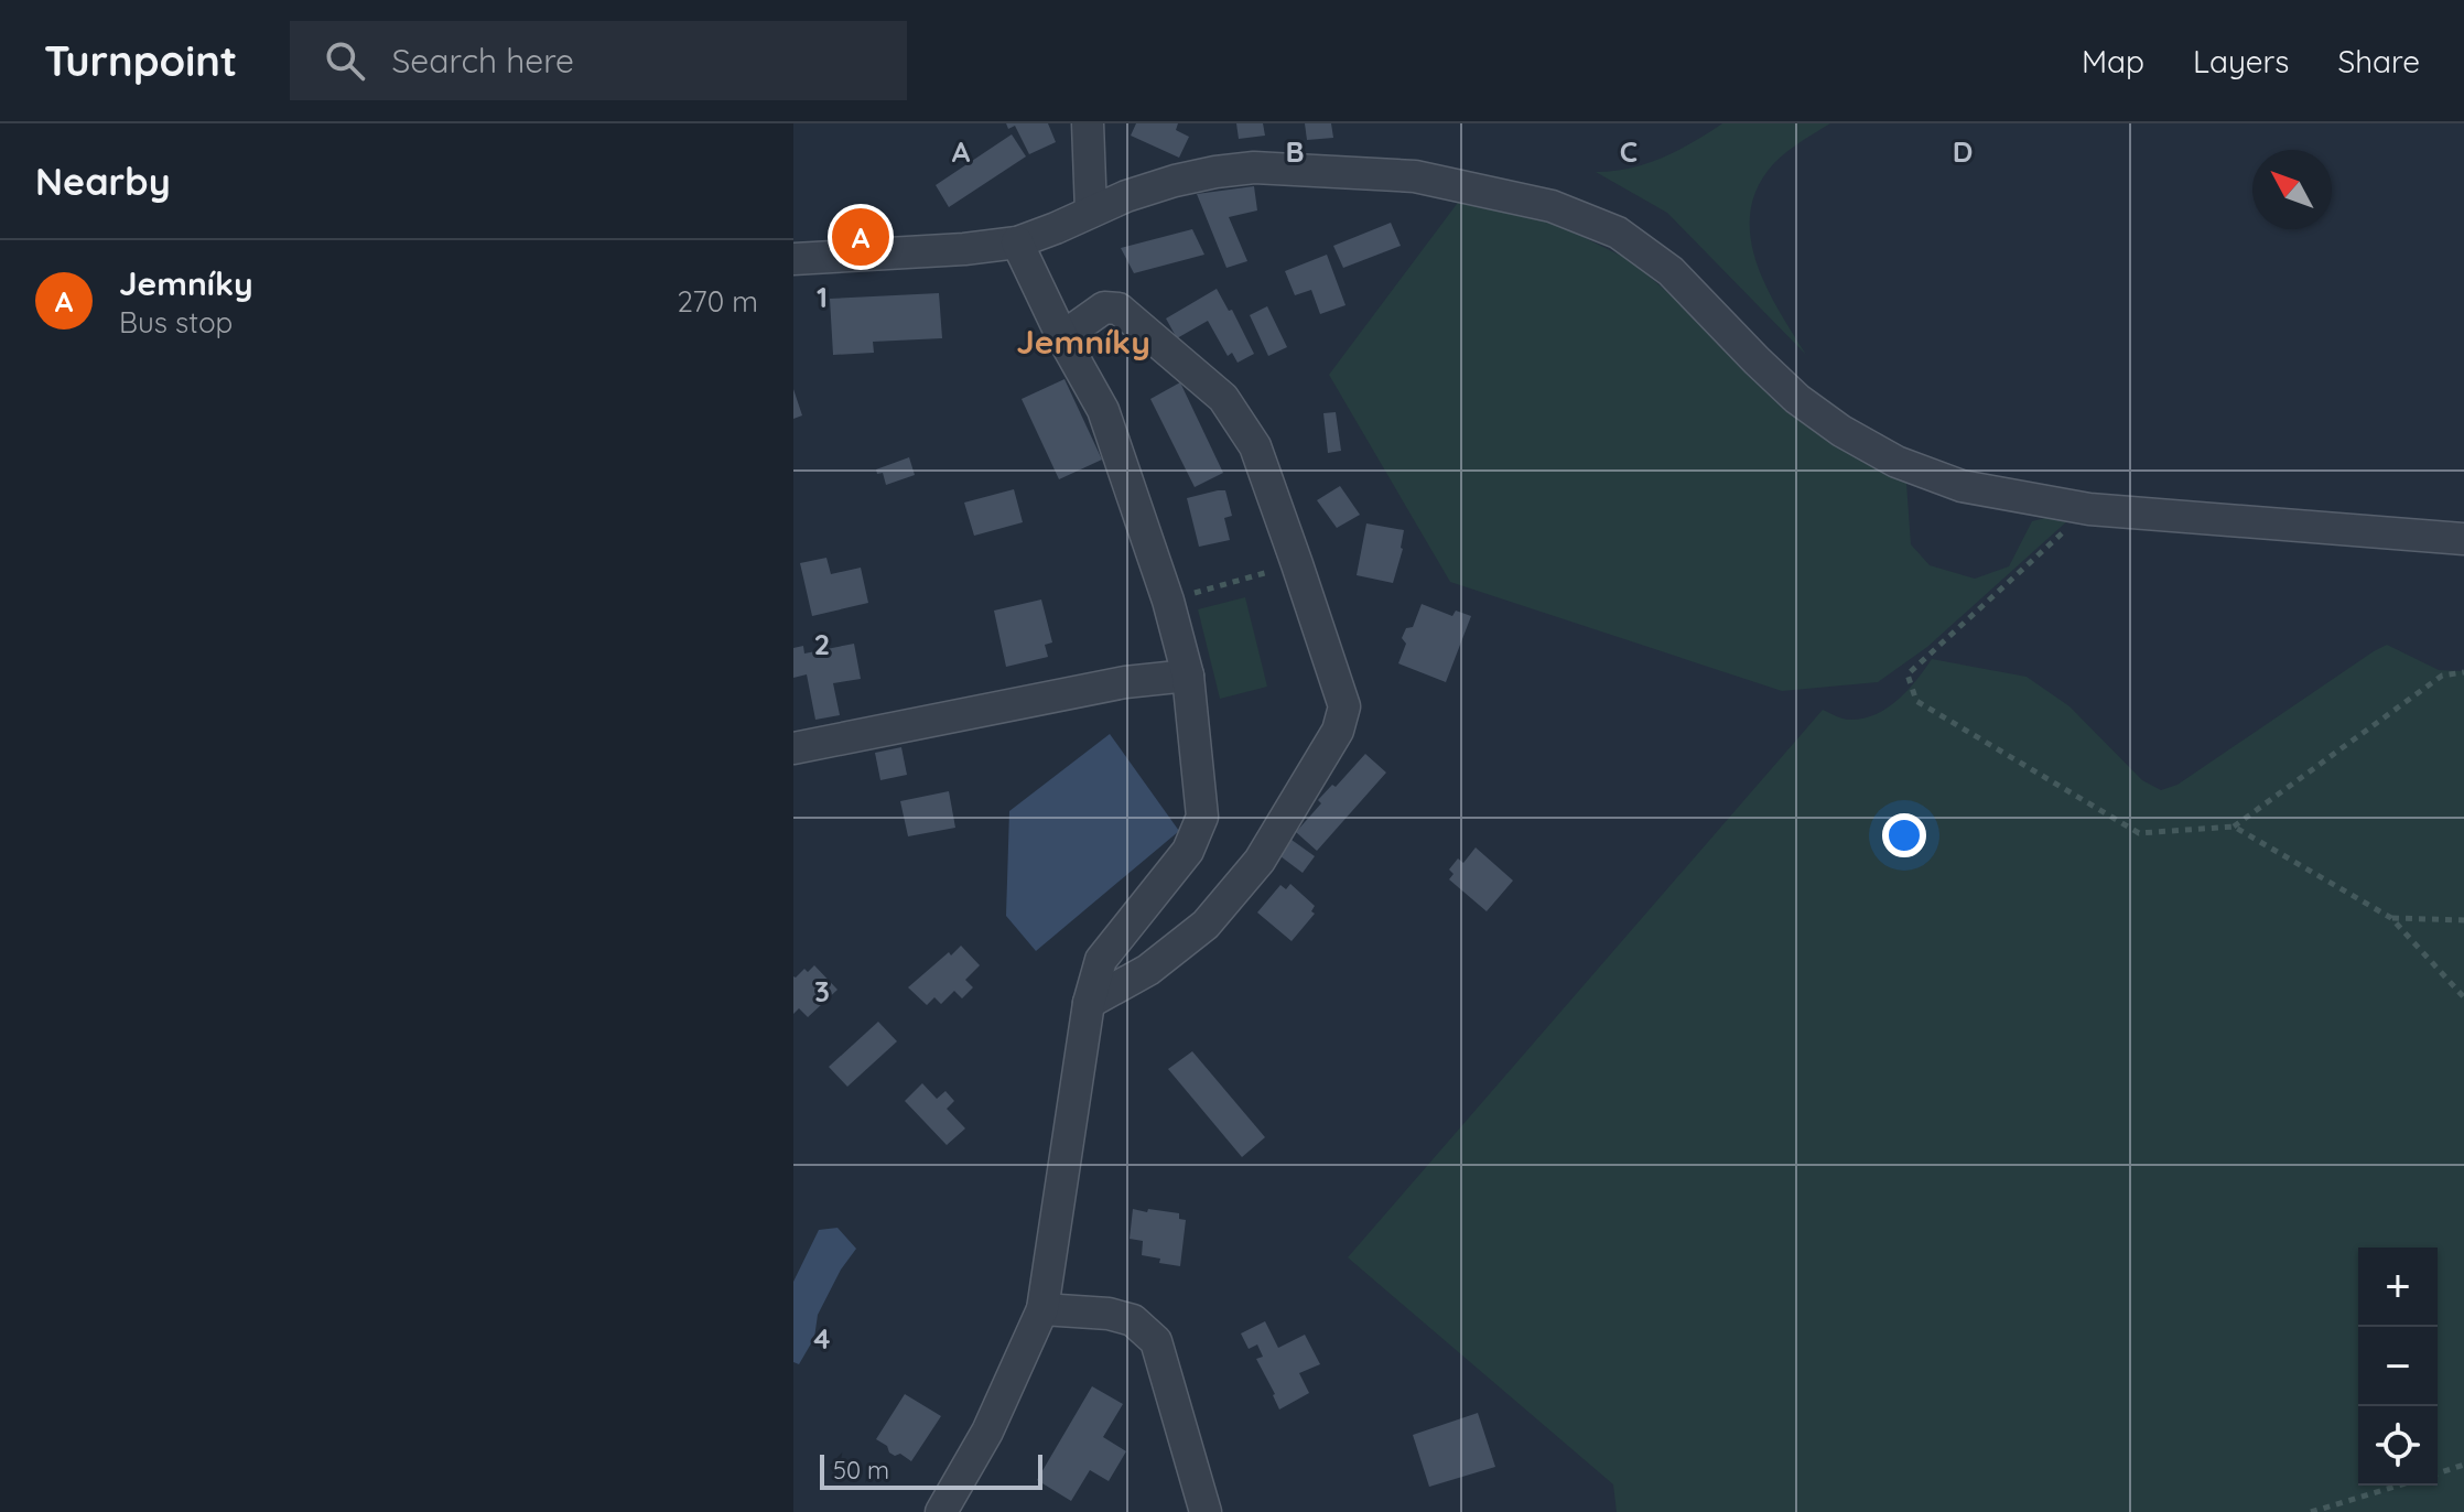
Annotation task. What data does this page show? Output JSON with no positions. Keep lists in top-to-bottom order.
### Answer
{
  "districts": ["Jemníky"],
  "scale_bar": "50 m",
  "north": "top left",
  "page": {
    "header": "Turnpoint",
    "search": "Search here",
    "nav": ["Map", "Layers", "Share"],
    "heading": "Nearby",
    "pins": "A",
    "list": [
      {
        "mark": "A",
        "name": "Jemníky",
        "note": "Bus stop",
        "value": "270 m"
      }
    ],
    "map_buttons": ["+", "−"],
    "scale": "50 m"
  },
  "grid": {
    "columns": [
      "A",
      "B",
      "C",
      "D"
    ],
    "rows": [
      "1",
      "2",
      "3",
      "4"
    ]
  }
}
